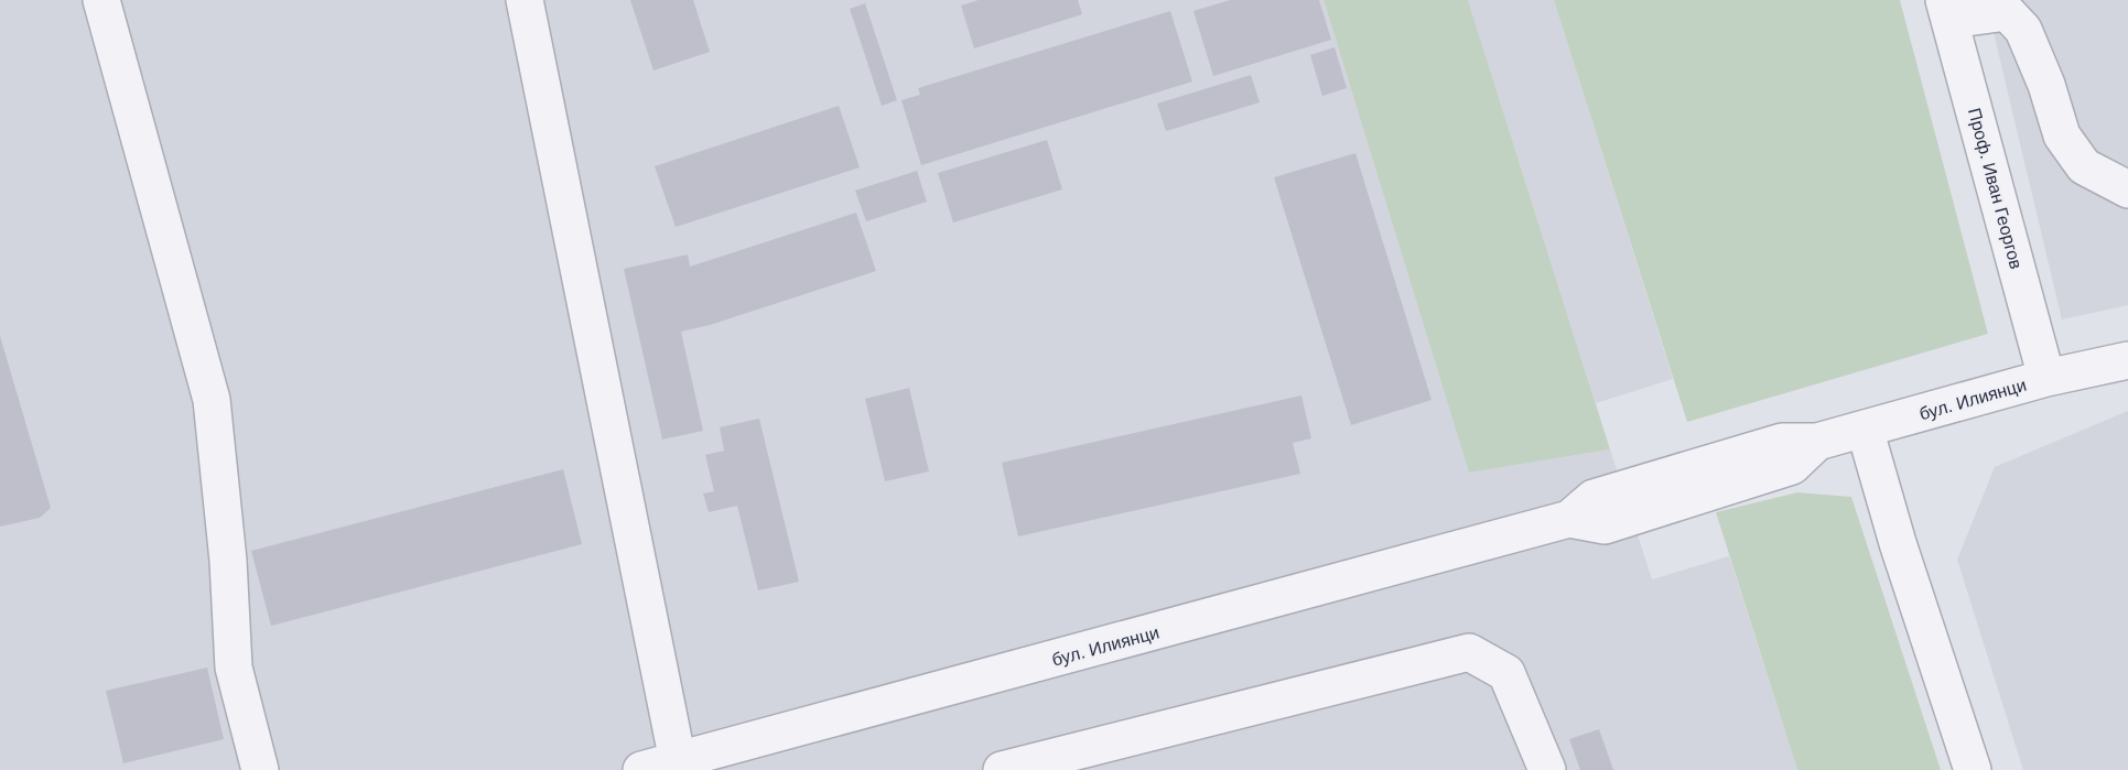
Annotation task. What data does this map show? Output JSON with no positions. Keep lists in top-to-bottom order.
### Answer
{
  "streets": {
    "street": ["Проф. Иван Георгов", "бул. Илиянци"]
  },
  "crossings": [
    ["Проф. Иван Георгов", "бул. Илиянци"]
  ]
}
